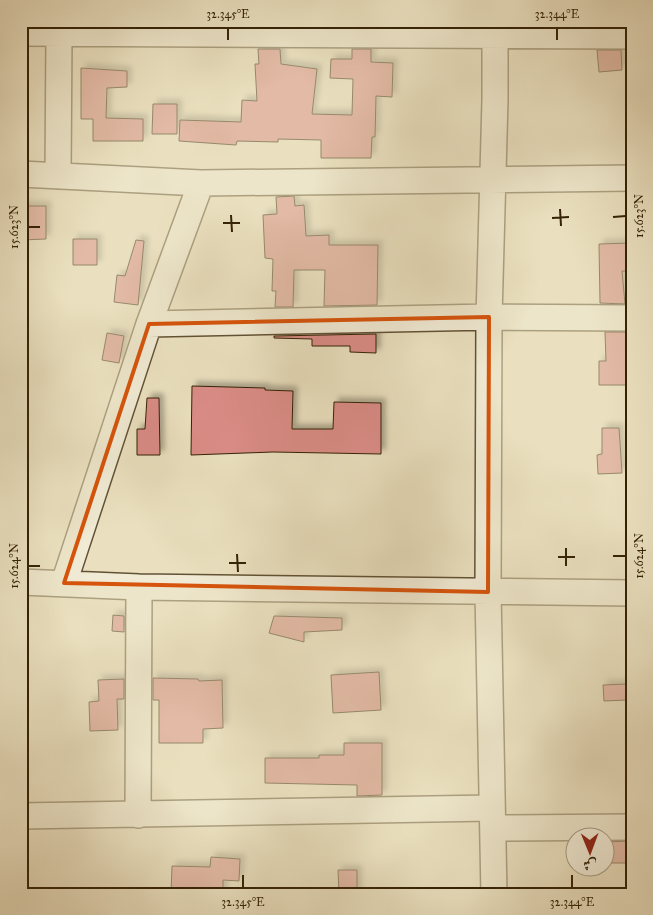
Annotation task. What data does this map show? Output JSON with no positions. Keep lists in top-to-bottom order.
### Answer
{
  "north": "bottom",
  "coordinates": [
    "32.345°E",
    "32.344°E",
    "15.623°N",
    "15.624°N"
  ]
}
